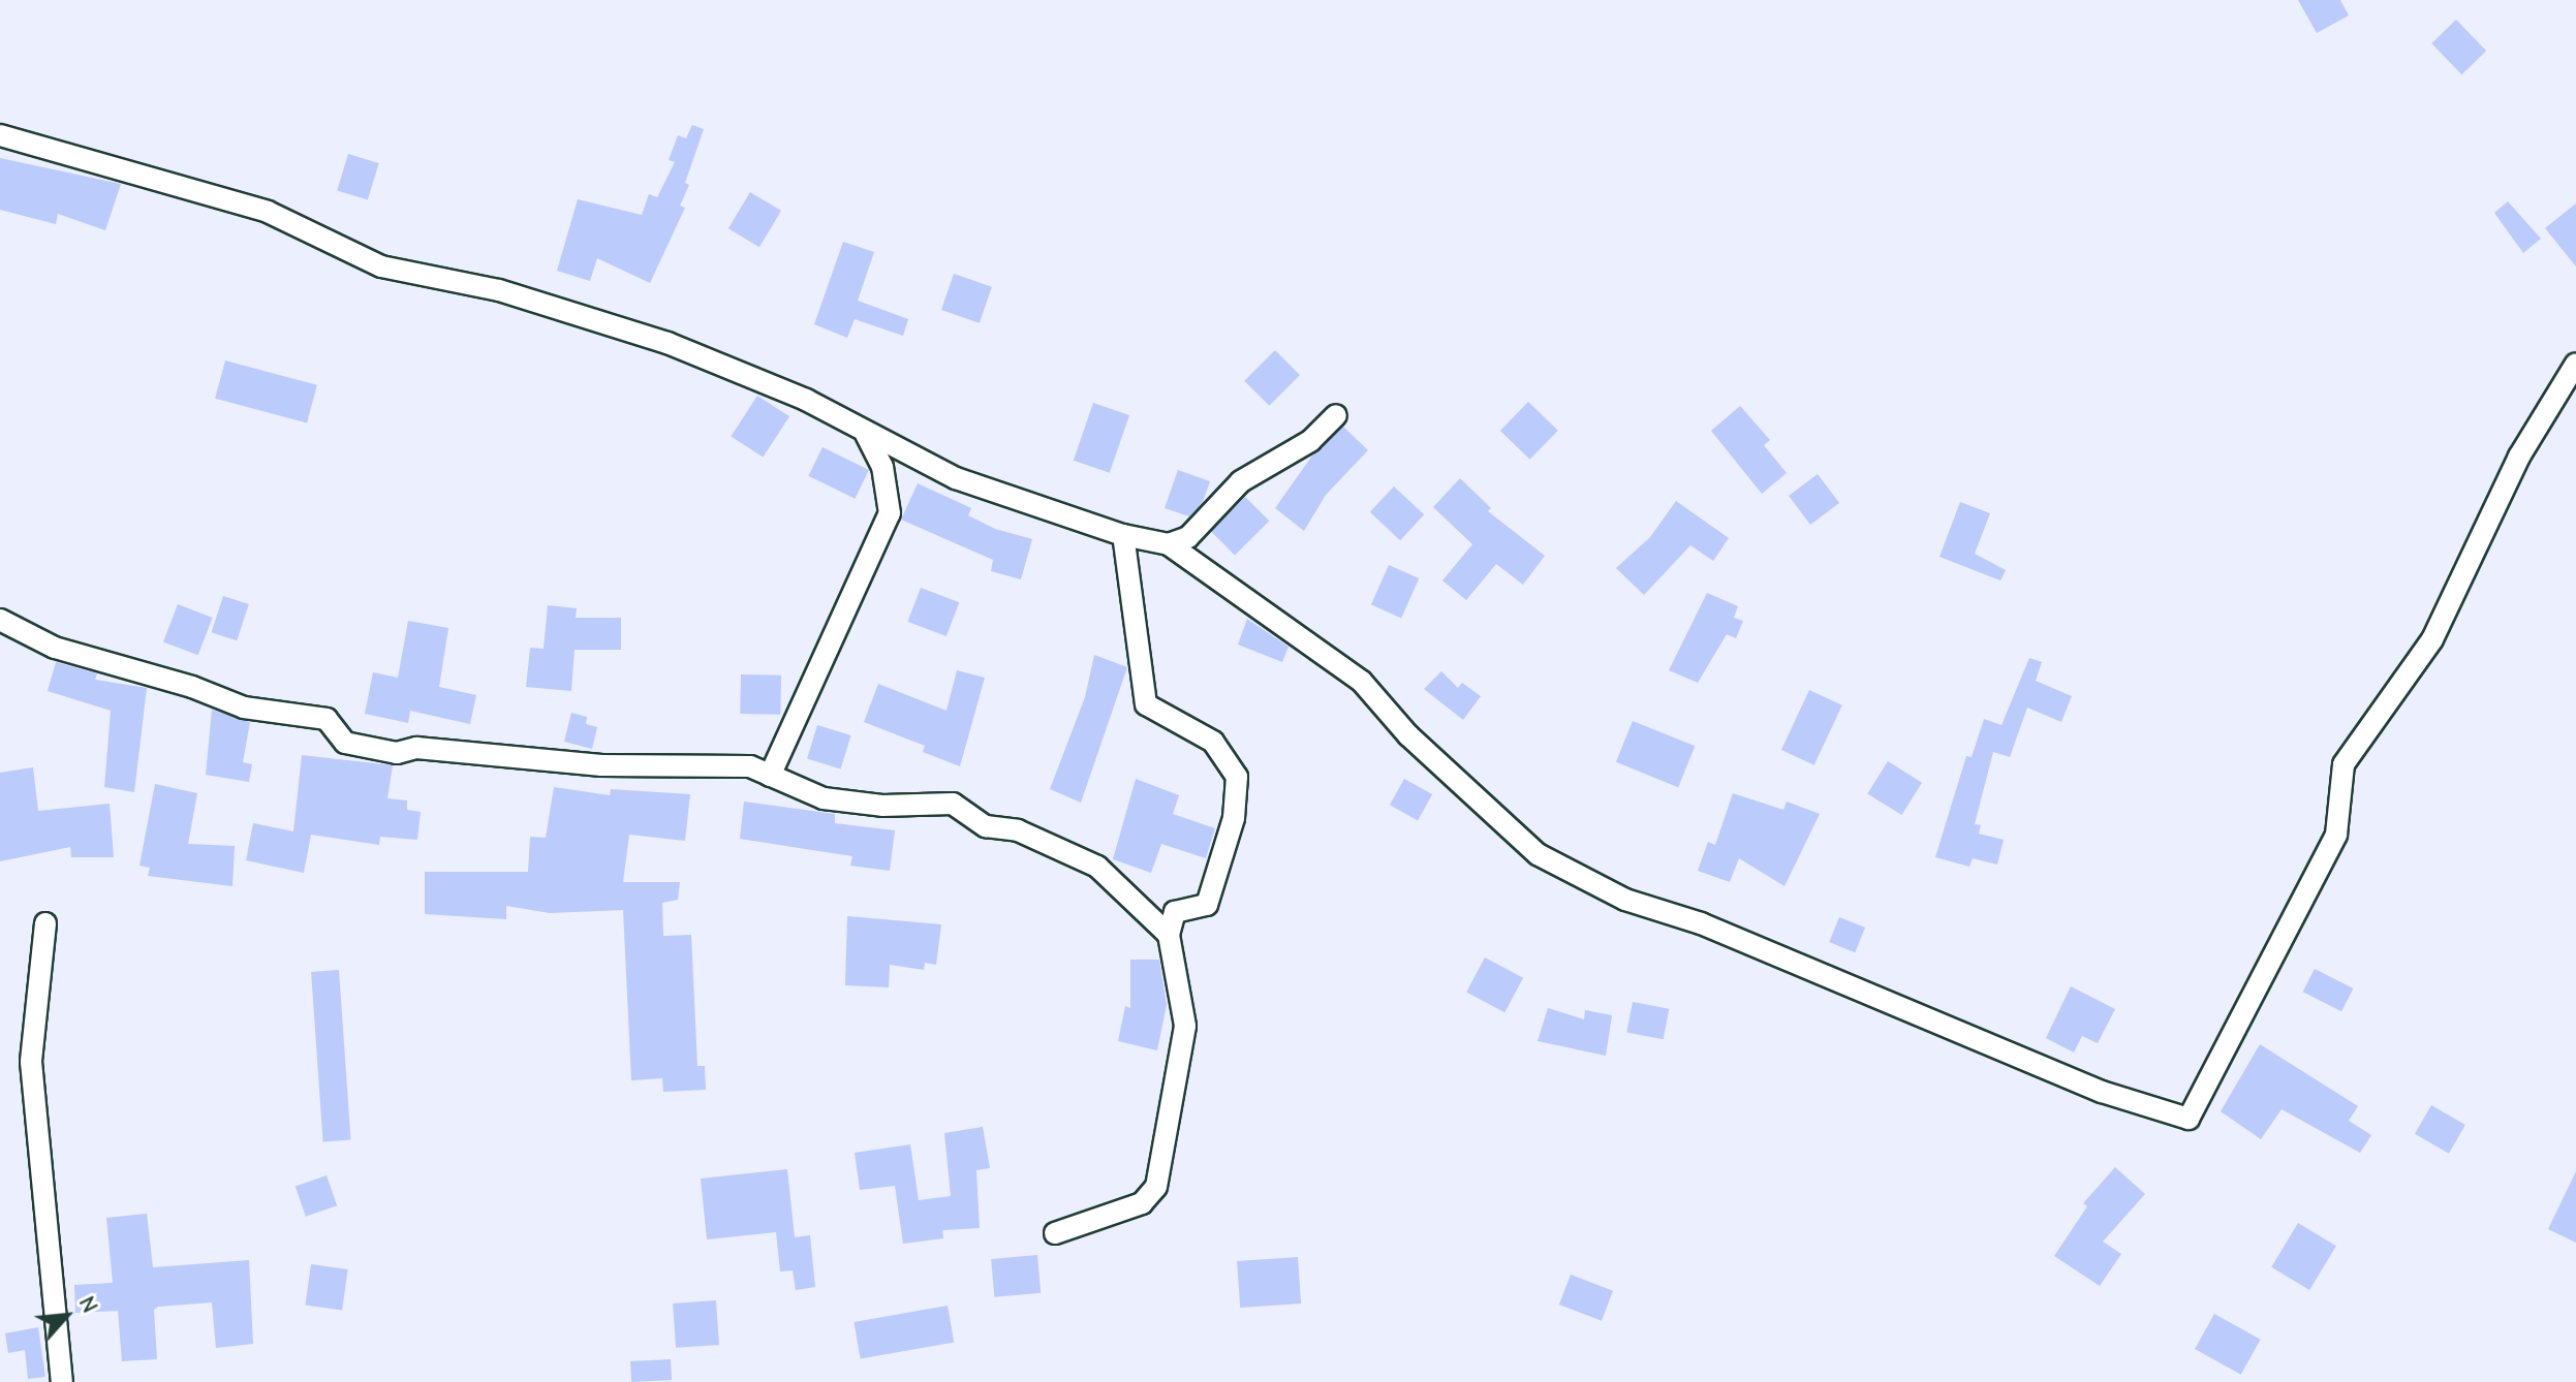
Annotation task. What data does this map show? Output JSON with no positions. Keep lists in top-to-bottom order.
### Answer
{
  "north": "top right"
}
